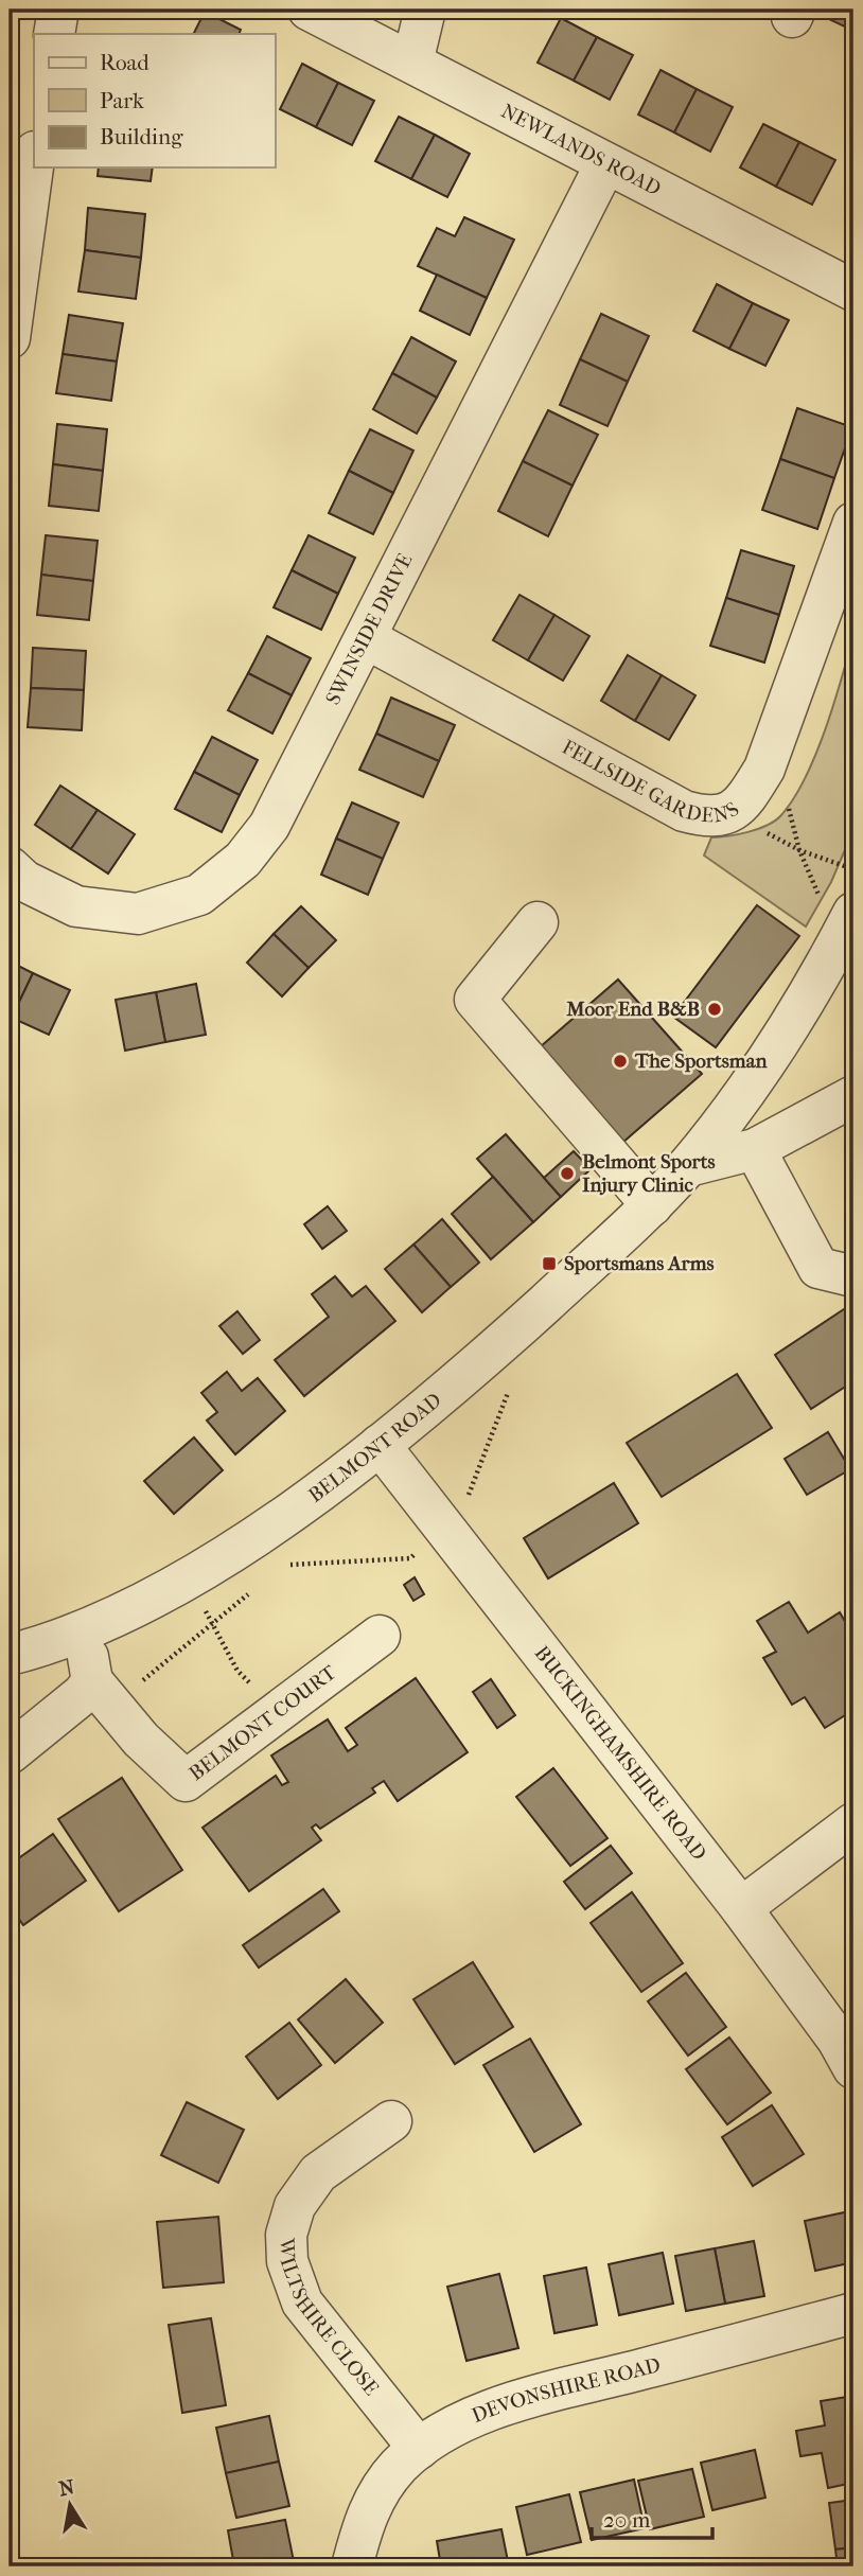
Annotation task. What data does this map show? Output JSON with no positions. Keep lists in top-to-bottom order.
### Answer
{
  "streets": {
    "street": [
      "NEWLANDS ROAD",
      "SWINSIDE DRIVE",
      "FELLSIDE GARDENS",
      "BELMONT ROAD",
      "BELMONT COURT",
      "BUCKINGHAMSHIRE ROAD",
      "WILTSHIRE CLOSE",
      "DEVONSHIRE ROAD"
    ]
  },
  "crossings": [
    ["NEWLANDS ROAD", "SWINSIDE DRIVE"],
    ["SWINSIDE DRIVE", "FELLSIDE GARDENS"],
    ["BELMONT ROAD", "BUCKINGHAMSHIRE ROAD"],
    ["WILTSHIRE CLOSE", "DEVONSHIRE ROAD"]
  ],
  "places": {
    "other": ["Moor End B&B", "The Sportsman", "Belmont Sports Injury Clinic"],
    "transit": ["Sportsmans Arms"]
  },
  "legend": ["Road", "Park", "Building"],
  "scale_bar": "20 m",
  "north": "top"
}
